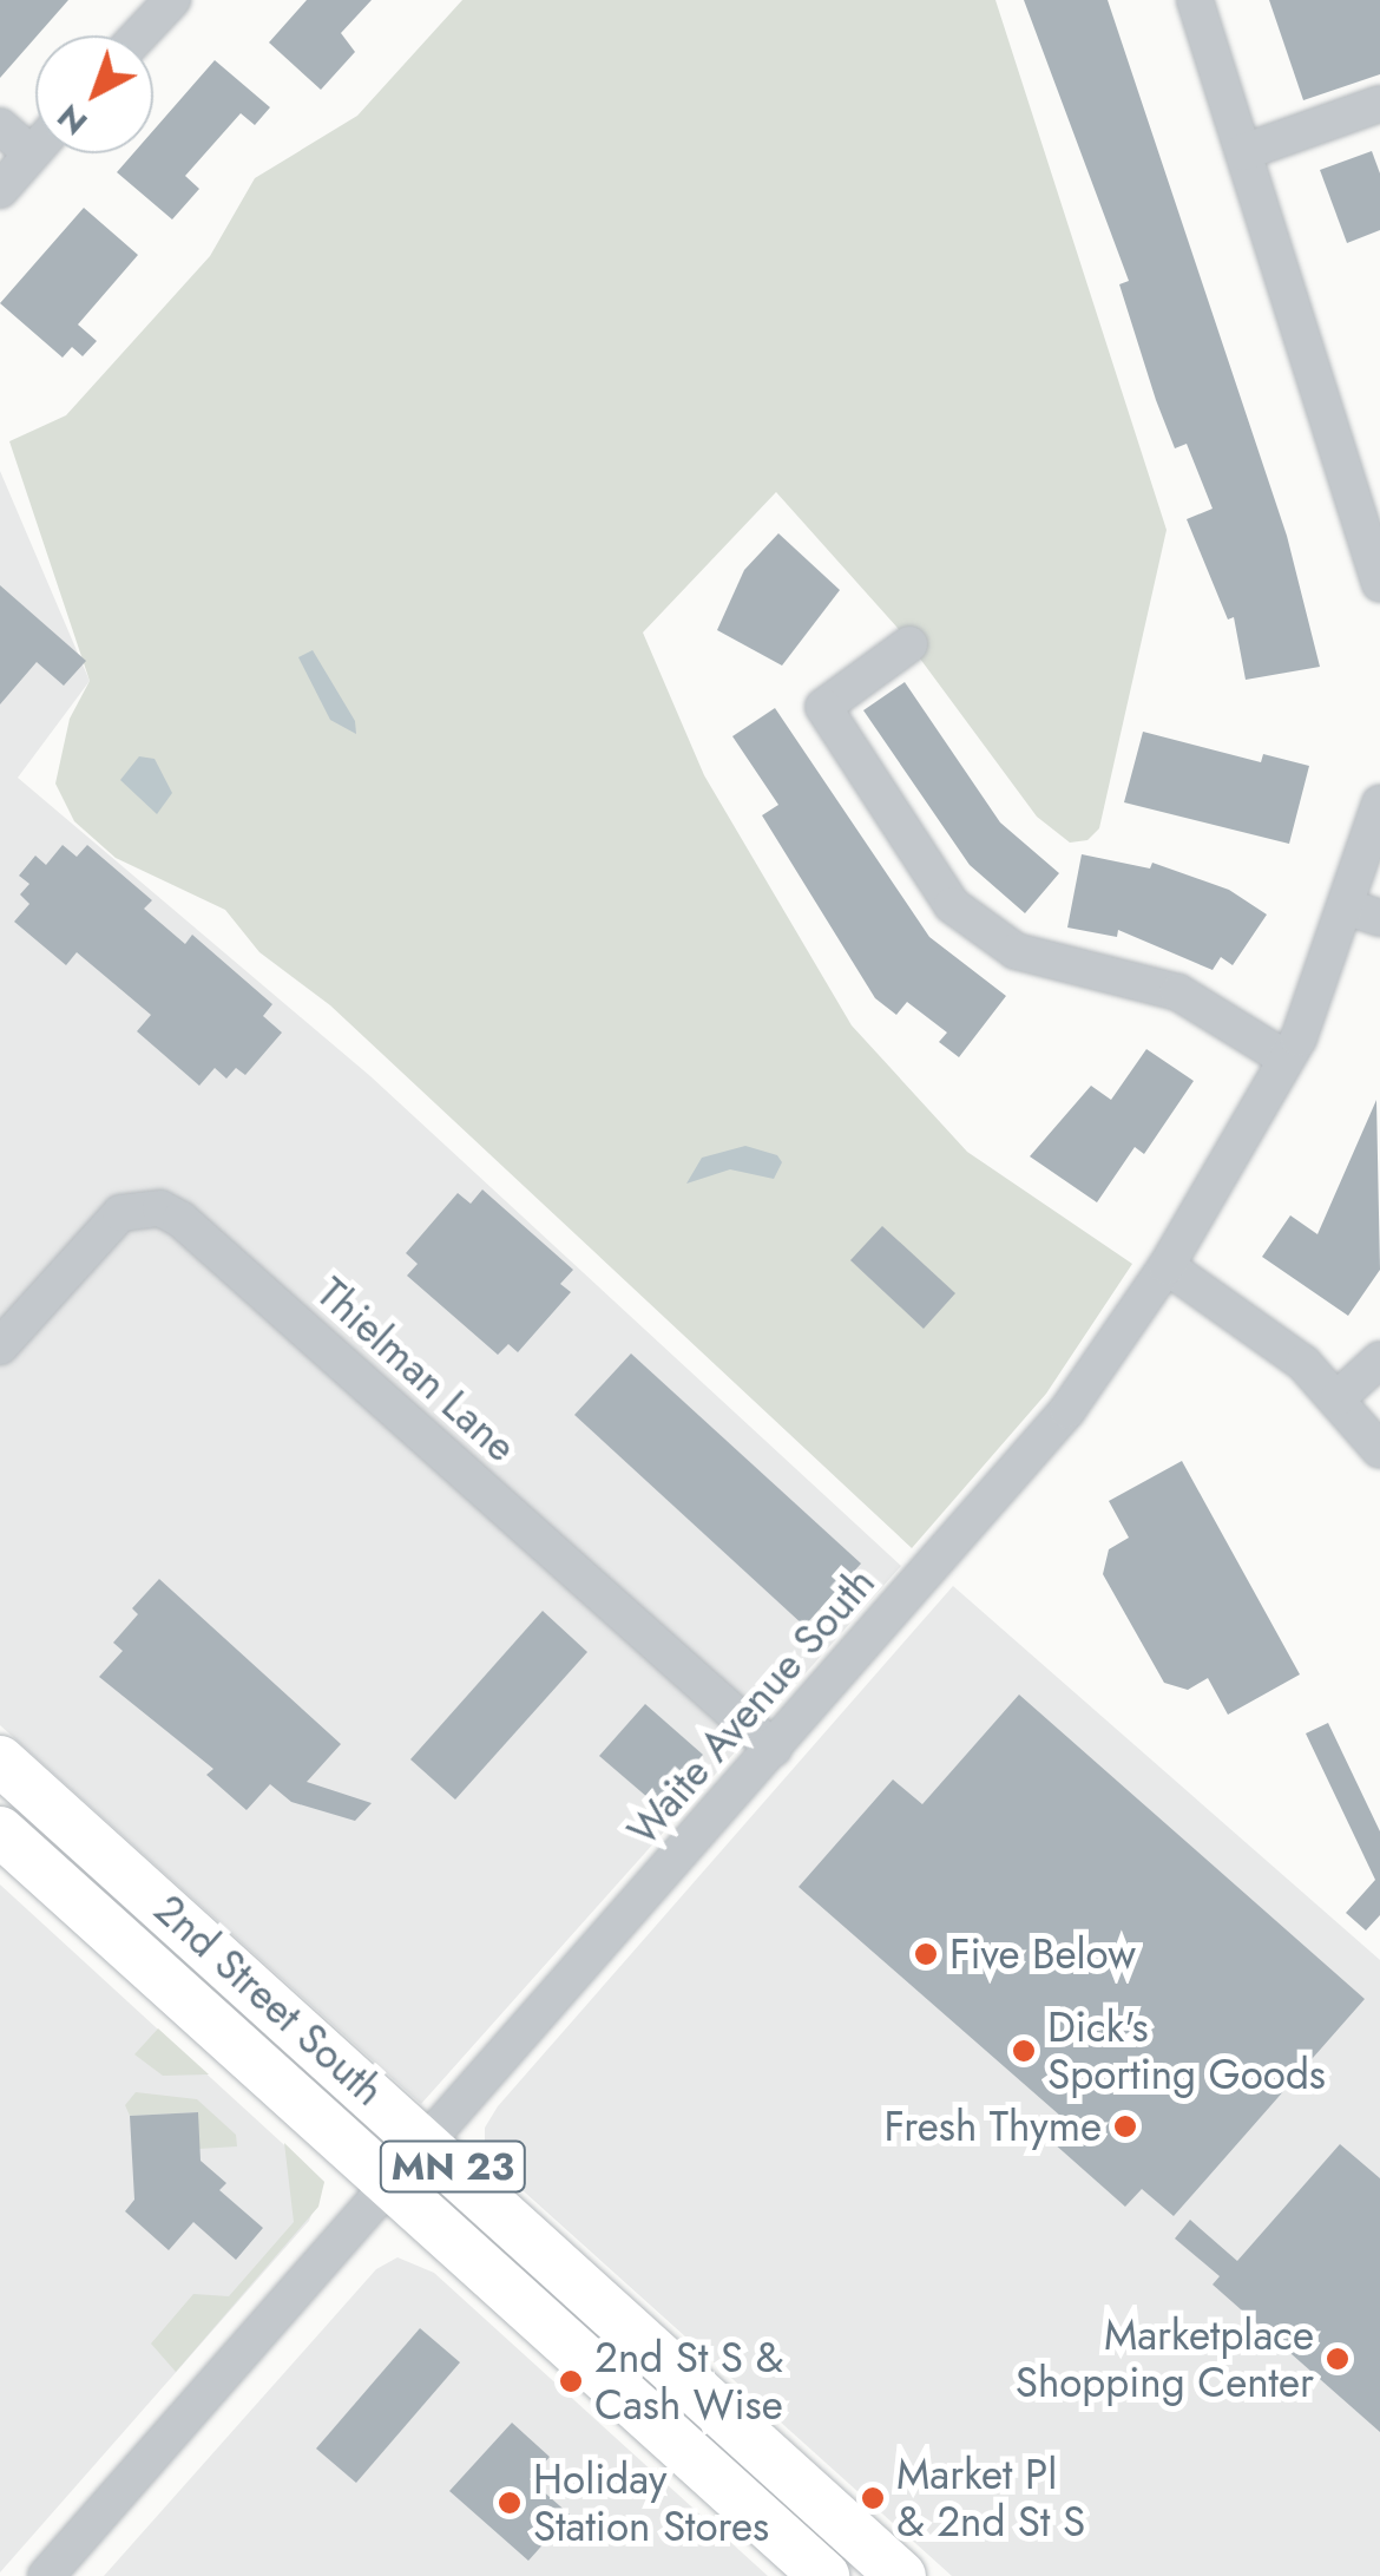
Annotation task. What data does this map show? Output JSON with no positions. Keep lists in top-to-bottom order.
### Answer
{
  "streets": {
    "highway": ["2nd Street South", "MN 23"],
    "street": ["Thielman Lane", "Waite Avenue South"]
  },
  "crossings": [
    ["Thielman Lane", "Waite Avenue South"],
    ["Waite Avenue South", "2nd Street South"]
  ],
  "places": [
    "Five Below",
    "Dick's Sporting Goods",
    "Fresh Thyme",
    "Marketplace Shopping Center",
    "2nd St S & Cash Wise",
    "Market Pl & 2nd St S",
    "Holiday Station Stores"
  ],
  "north": "bottom left"
}
